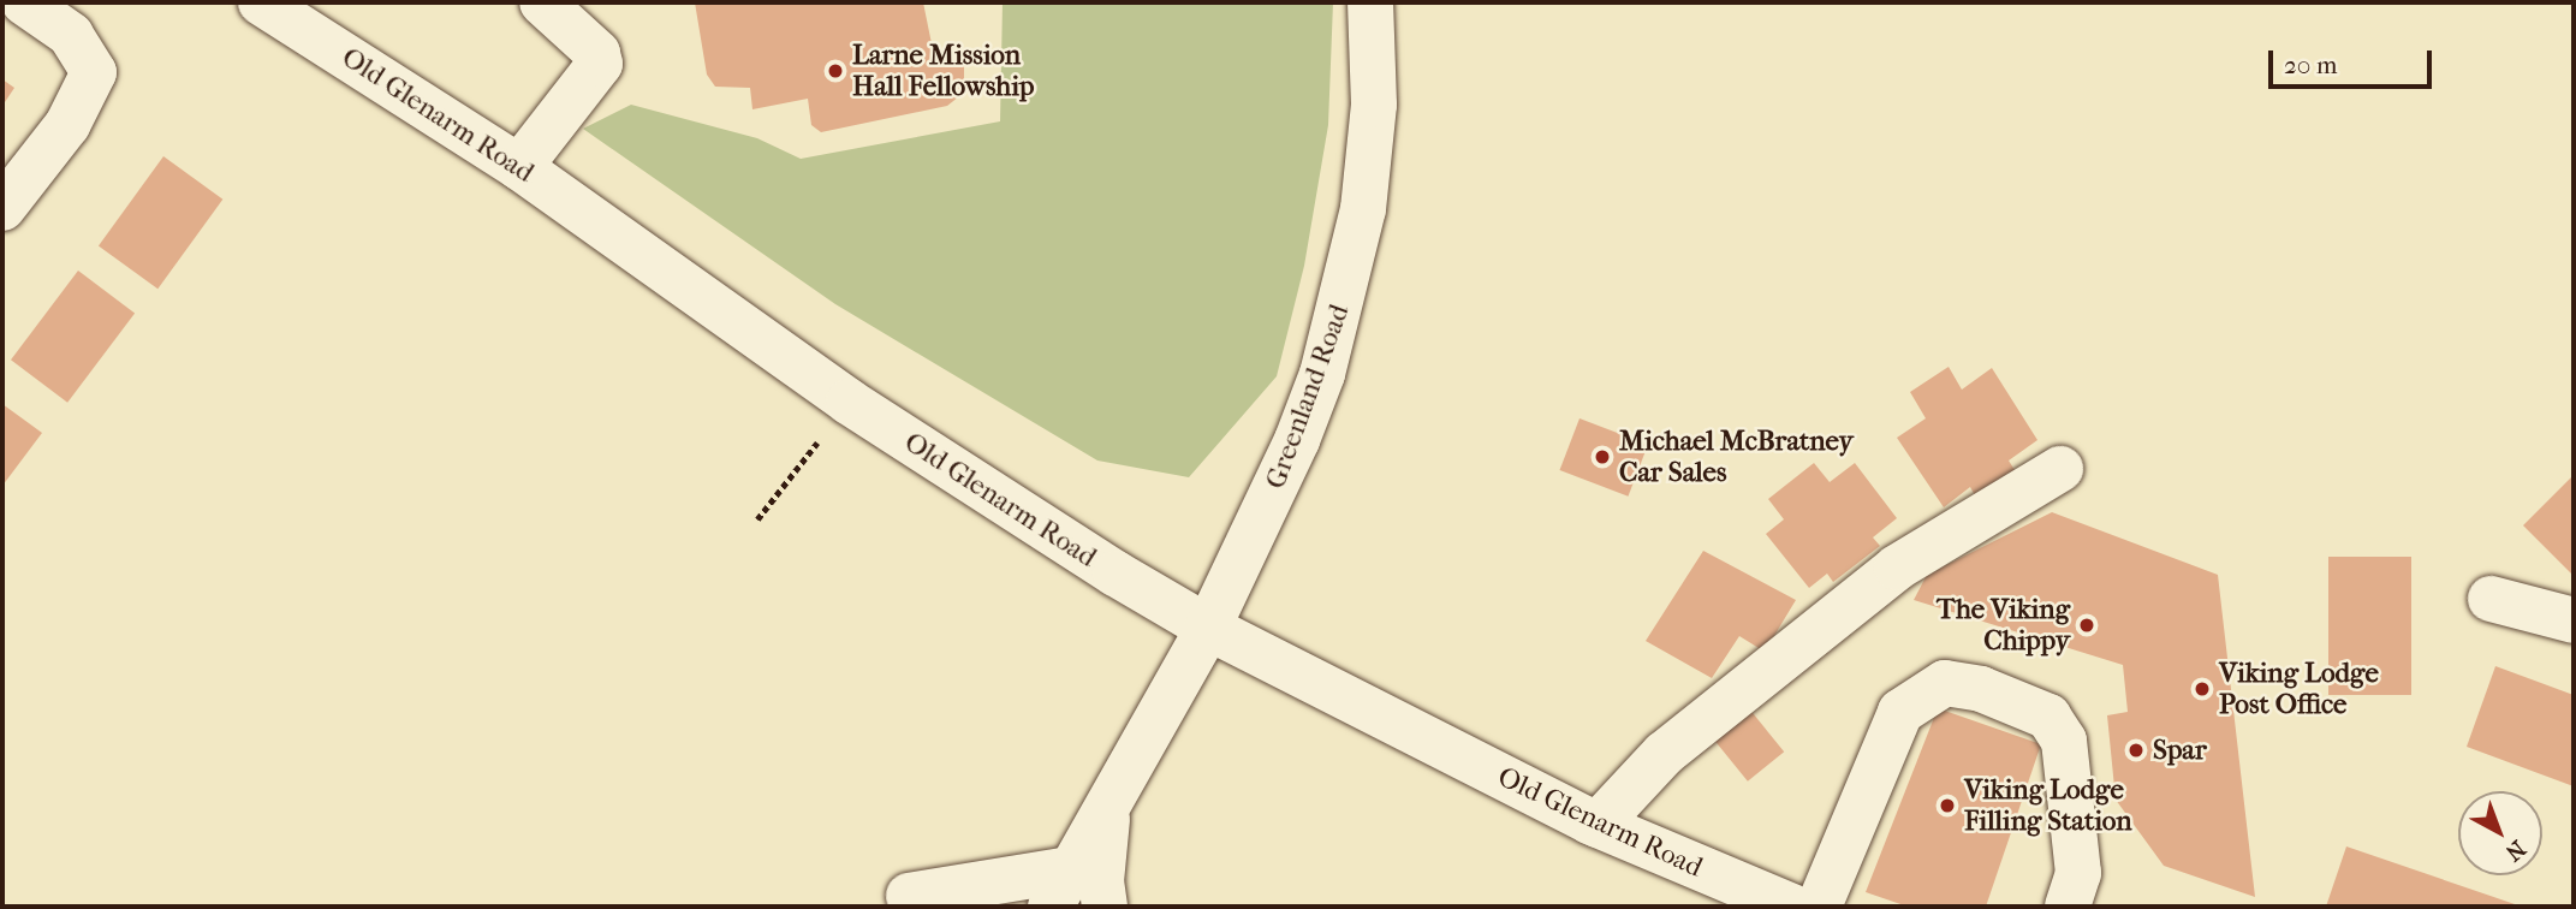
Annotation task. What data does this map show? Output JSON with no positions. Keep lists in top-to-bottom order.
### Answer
{
  "streets": {
    "street": ["Old Glenarm Road", "Greenland Road"]
  },
  "crossings": [
    ["Old Glenarm Road", "Greenland Road"]
  ],
  "places": [
    "Larne Mission Hall Fellowship",
    "Michael McBratney Car Sales",
    "The Viking Chippy",
    "Viking Lodge Post Office",
    "Spar",
    "Viking Lodge Filling Station"
  ],
  "scale_bar": "20 m",
  "north": "bottom right"
}
